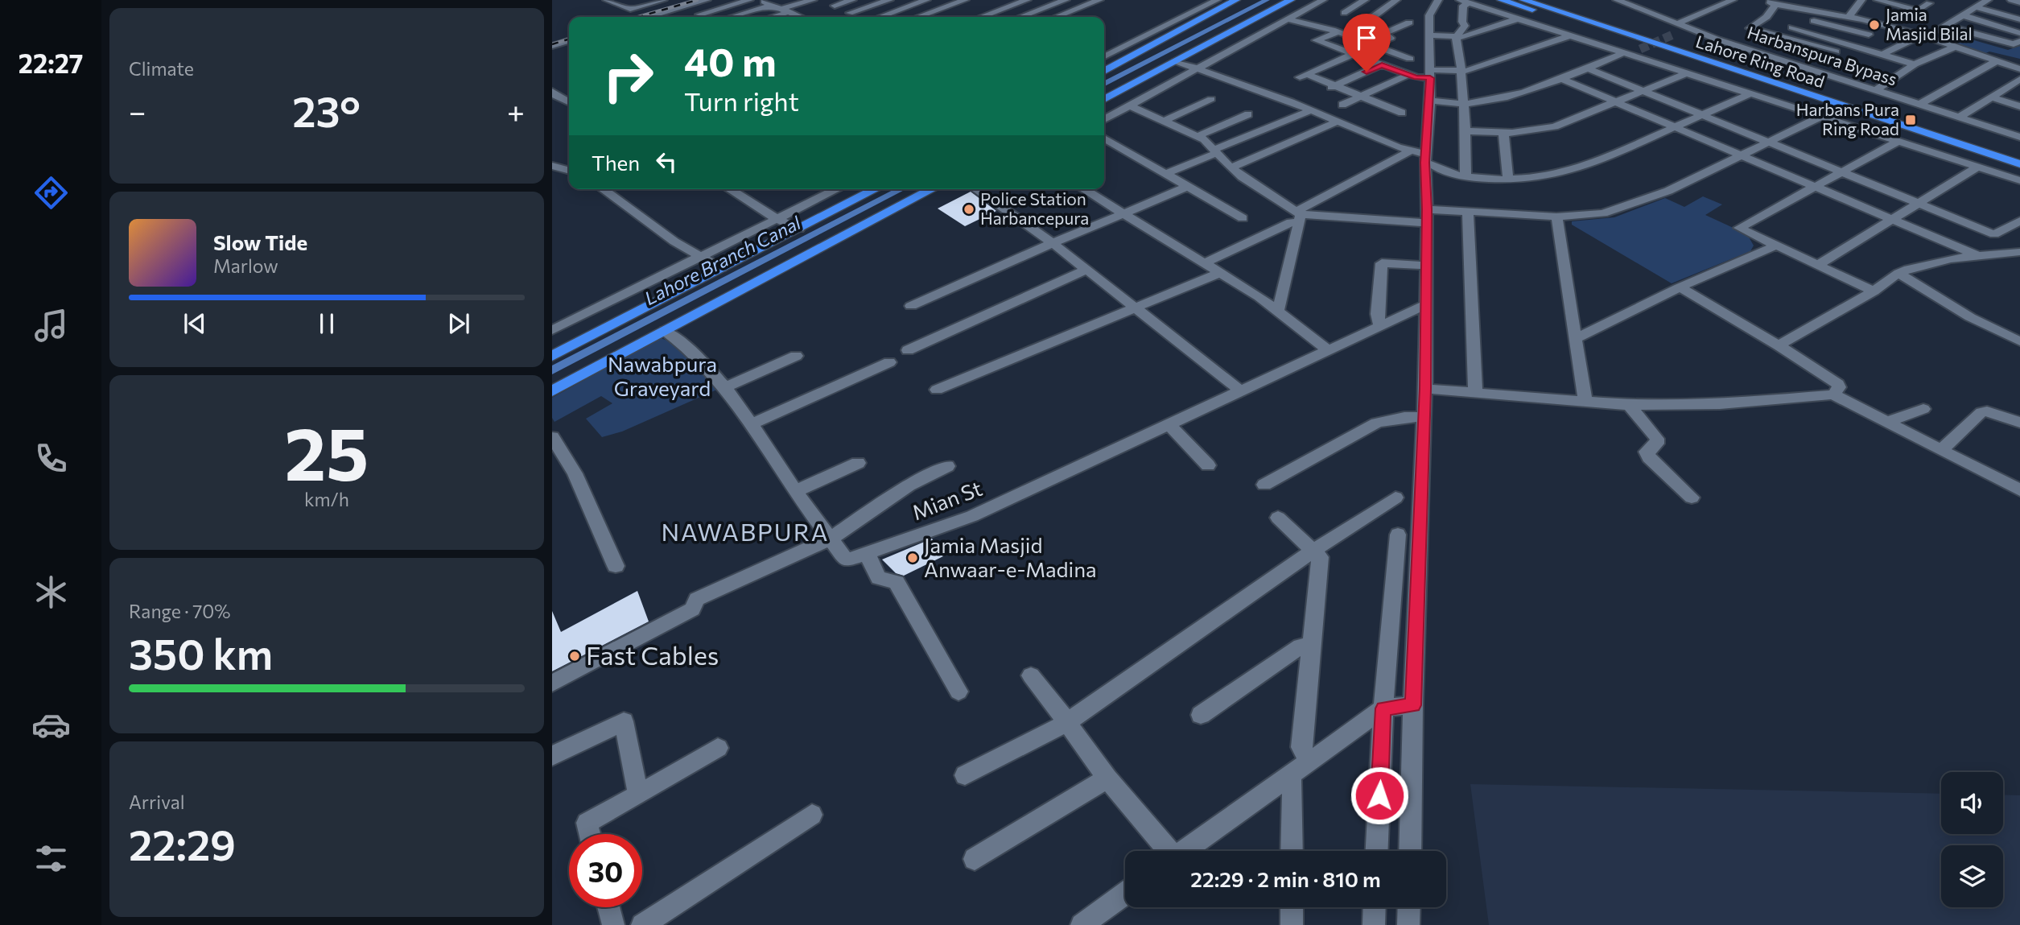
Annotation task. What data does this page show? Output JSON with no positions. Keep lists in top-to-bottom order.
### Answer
{
  "streets": {
    "highway": ["Lahore Ring Road"],
    "street": ["Harbanspura Bypass", "Mian St"]
  },
  "districts": ["NAWABPURA"],
  "water": ["Lahore Branch Canal"],
  "parks": ["Nawabpura Graveyard"],
  "places": {
    "other": [
      "Jamia Masjid Bilal",
      "Police Station Harbancepura",
      "Jamia Masjid Anwaar-e-Madina",
      "Fast Cables"
    ],
    "transit": ["Harbans Pura Ring Road"]
  },
  "page": {
    "tabs": "22:27",
    "tile": [
      "Climate",
      ["25", "km/h"],
      ["Range · 70%", "350 km"],
      ["Arrival", "22:29"]
    ],
    "turn": ["40 m", "Turn right"],
    "heat": ["−", "23°", "+"],
    "then": "Then",
    "song": ["Slow Tide", "Marlow"],
    "limit": "30",
    "trip": "22:29 · 2 min · 810 m"
  }
}
